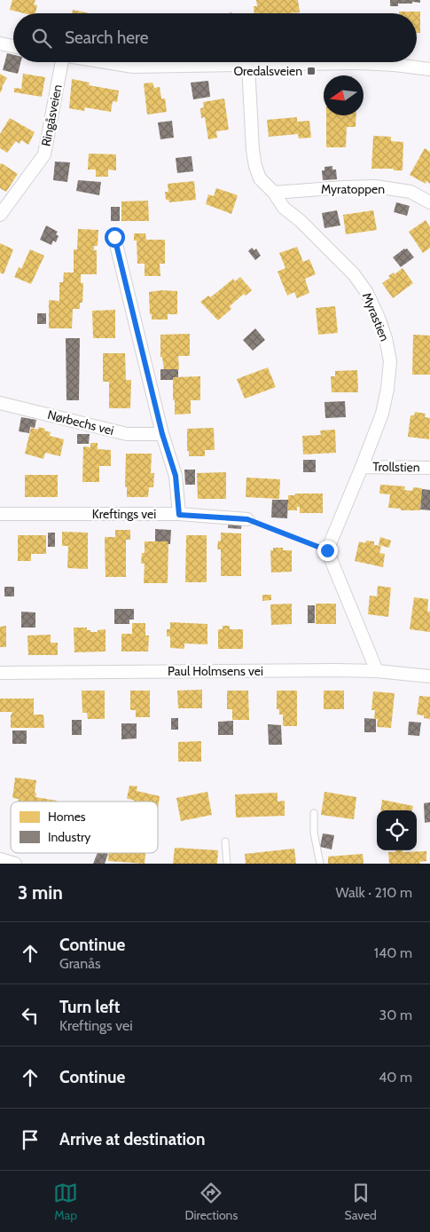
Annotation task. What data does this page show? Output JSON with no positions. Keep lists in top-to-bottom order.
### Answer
{
  "streets": {
    "street": [
      "Ringåsveien",
      "Myratoppen",
      "Myrastien",
      "Nørbechs vei",
      "Trollstien",
      "Kreftings vei",
      "Paul Holmsens vei"
    ]
  },
  "crossings": [
    ["Myratoppen", "Myrastien"],
    ["Myrastien", "Trollstien"]
  ],
  "places": {
    "transit": ["Oredalsveien"]
  },
  "legend": ["Homes", "Industry"],
  "north": "left",
  "page": {
    "search": "Search here",
    "heading": ["3 min", "Walk · 210 m"],
    "list": [
      ["Continue", "Granås", "140 m"],
      ["Turn left", "Kreftings vei", "30 m"],
      ["Continue", "40 m"],
      "Arrive at destination"
    ],
    "nav": ["Map", "Directions", "Saved"]
  }
}
